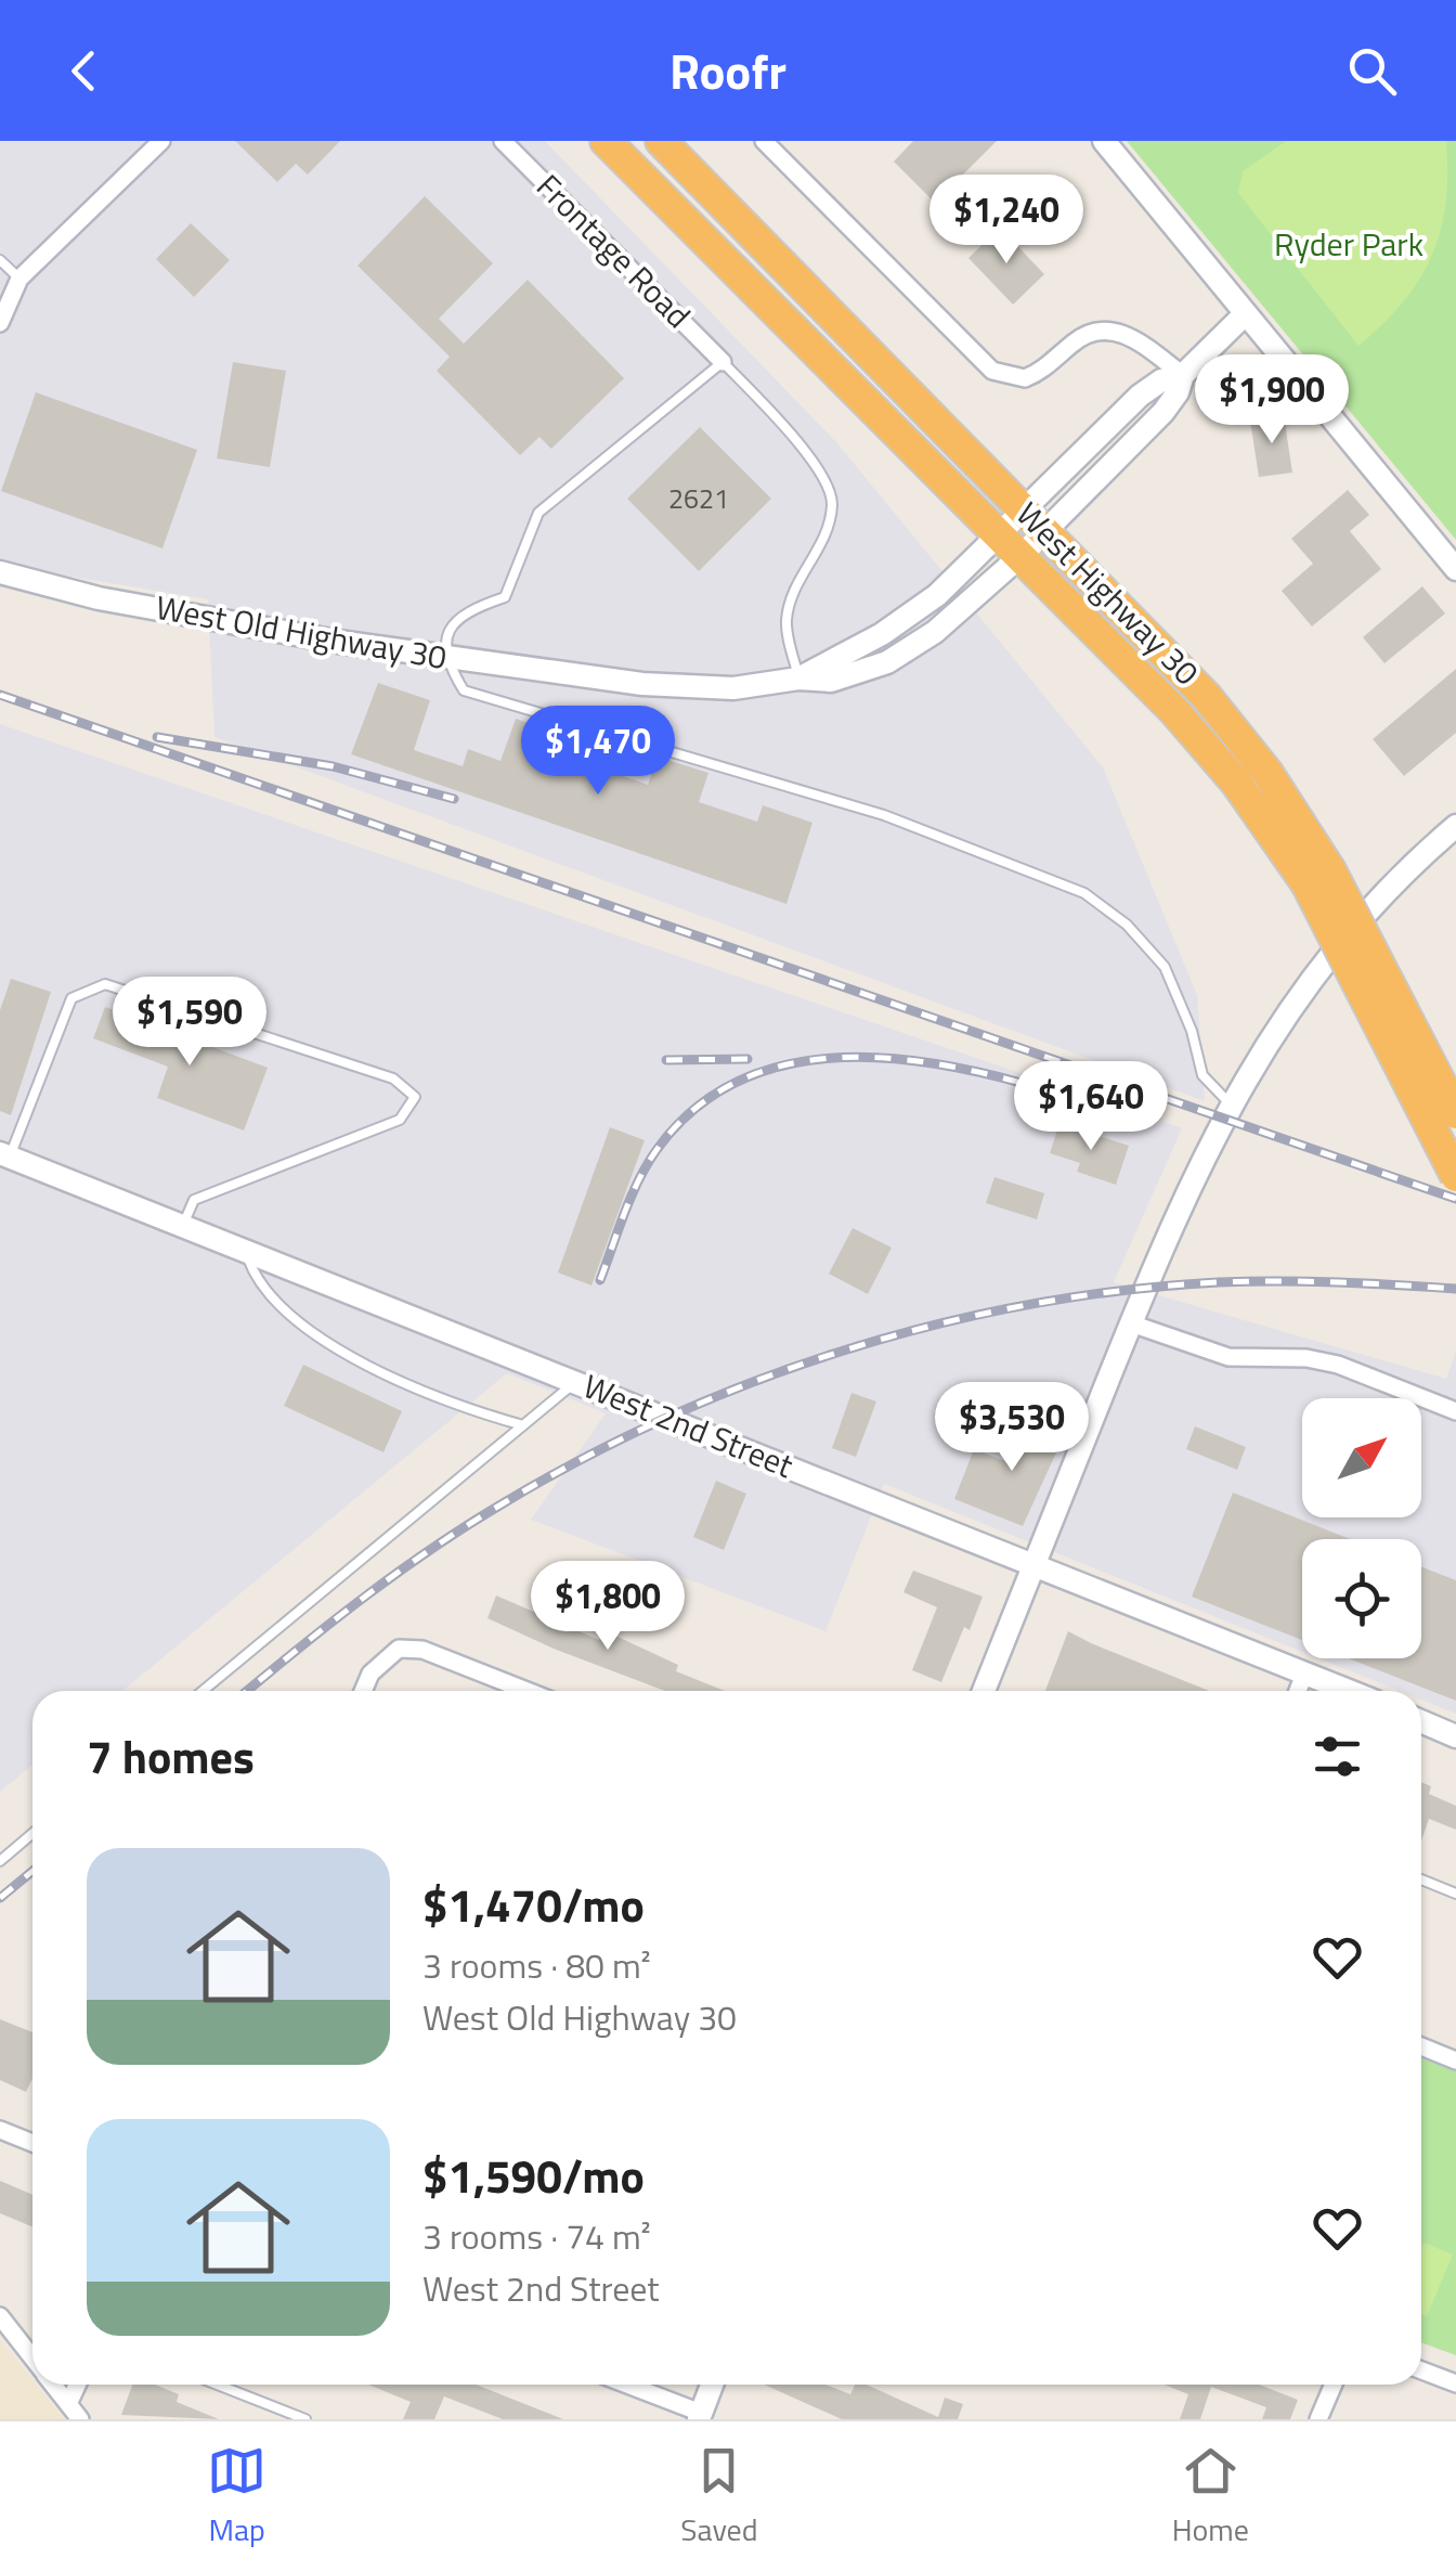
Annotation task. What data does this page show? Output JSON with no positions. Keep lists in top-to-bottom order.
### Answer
{
  "streets": {
    "highway": ["West Highway 30"],
    "street": ["Frontage Road", "West Old Highway 30", "West 2nd Street"]
  },
  "crossings": [
    ["West Highway 30", "West Old Highway 30"]
  ],
  "parks": ["Ryder Park"],
  "house_numbers": ["2621"],
  "north": "top right",
  "page": {
    "header": "Roofr",
    "price": [
      "$1,240",
      "$1,900",
      "$1,470",
      "$1,590",
      "$1,640",
      "$3,530",
      "$1,800"
    ],
    "heading": "7 homes",
    "list": [
      {
        "name": "$1,470/mo",
        "note": "3 rooms · 80 m² · West Old Highway 30"
      },
      {
        "name": "$1,590/mo",
        "note": "3 rooms · 74 m² · West 2nd Street"
      }
    ],
    "tabs": ["Map", "Saved", "Home"]
  }
}
